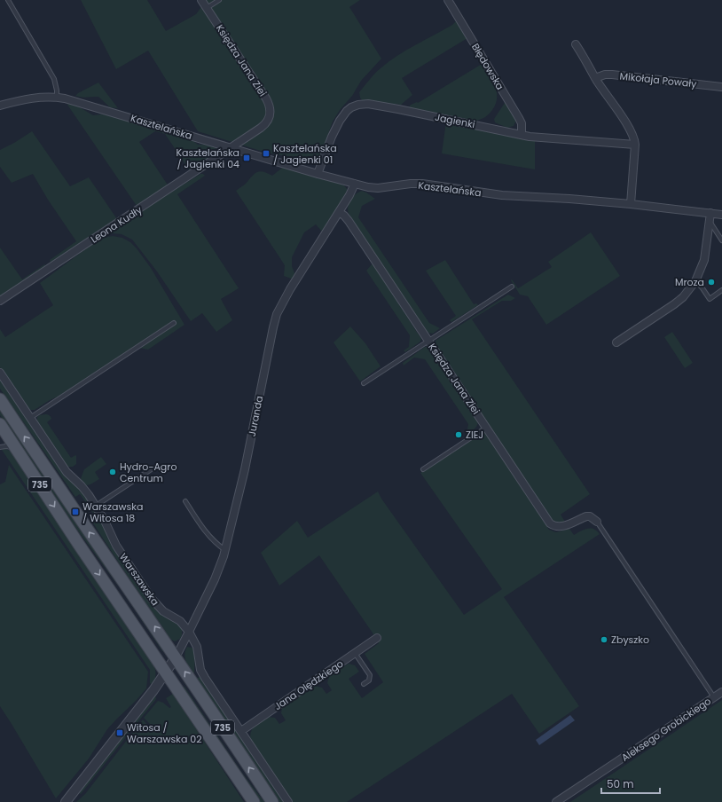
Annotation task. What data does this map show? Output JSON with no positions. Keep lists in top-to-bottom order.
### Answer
{
  "streets": {
    "main road": ["735", "Warszawska"],
    "street": [
      "Księdza Jana Ziei",
      "Błędowska",
      "Mikołaja Powały",
      "Jagienki",
      "Kasztelańska",
      "Leona Kudły",
      "Juranda",
      "Jana Olędzkiego",
      "Aleksego Grobickiego"
    ]
  },
  "crossings": [
    ["Księdza Jana Ziei", "Kasztelańska"],
    ["Księdza Jana Ziei", "Leona Kudły"],
    ["Księdza Jana Ziei", "Juranda"],
    ["Błędowska", "Jagienki"],
    ["Jagienki", "Kasztelańska"],
    ["Kasztelańska", "Leona Kudły"],
    ["Kasztelańska", "Juranda"],
    ["Juranda", "Warszawska"],
    ["Warszawska", "Jana Olędzkiego"]
  ],
  "places": {
    "transit": [
      "Kasztelańska / Jagienki 01",
      "Kasztelańska / Jagienki 04",
      "Warszawska / Witosa 18",
      "Witosa / Warszawska 02"
    ],
    "other": [
      "Mroza",
      "ZIEJ",
      "Hydro-Agro Centrum",
      "Zbyszko"
    ]
  },
  "scale_bar": "50 m"
}
